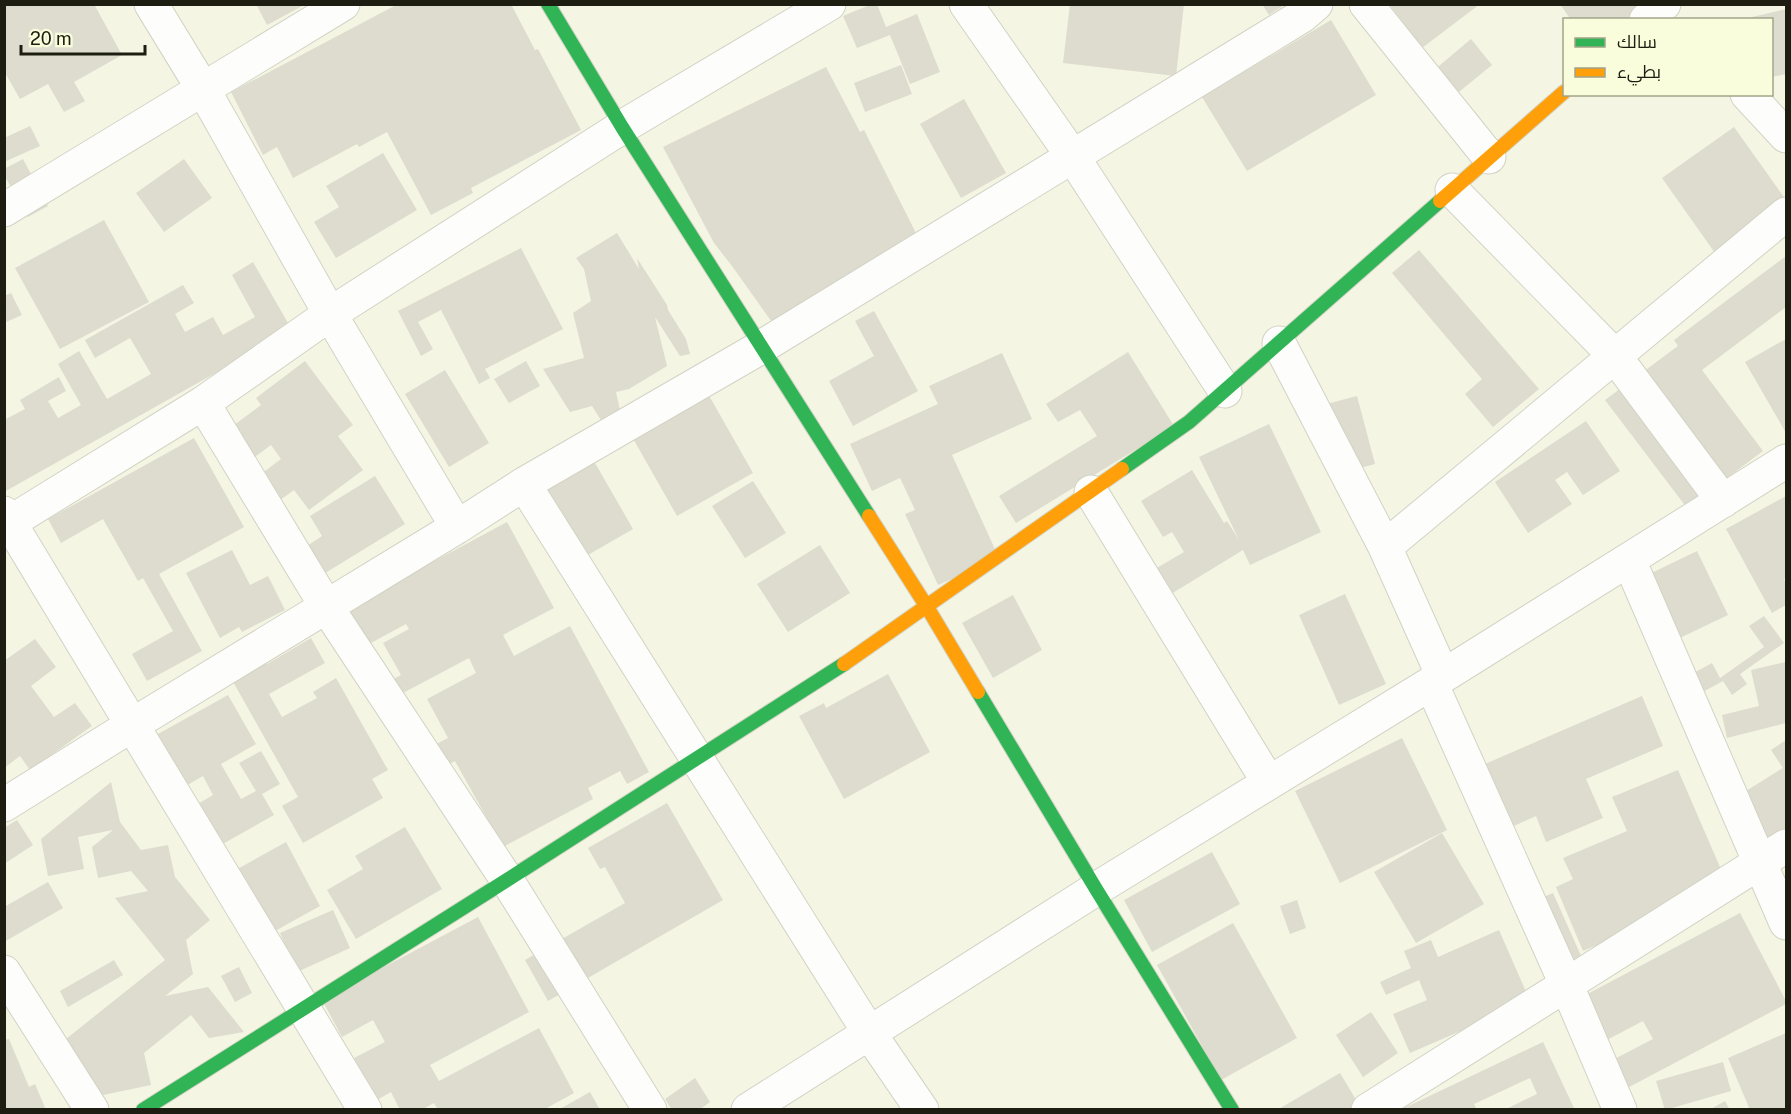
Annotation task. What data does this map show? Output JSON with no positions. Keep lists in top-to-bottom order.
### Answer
{
  "legend": ["سالك", "بطيء"],
  "scale_bar": "20 m"
}
